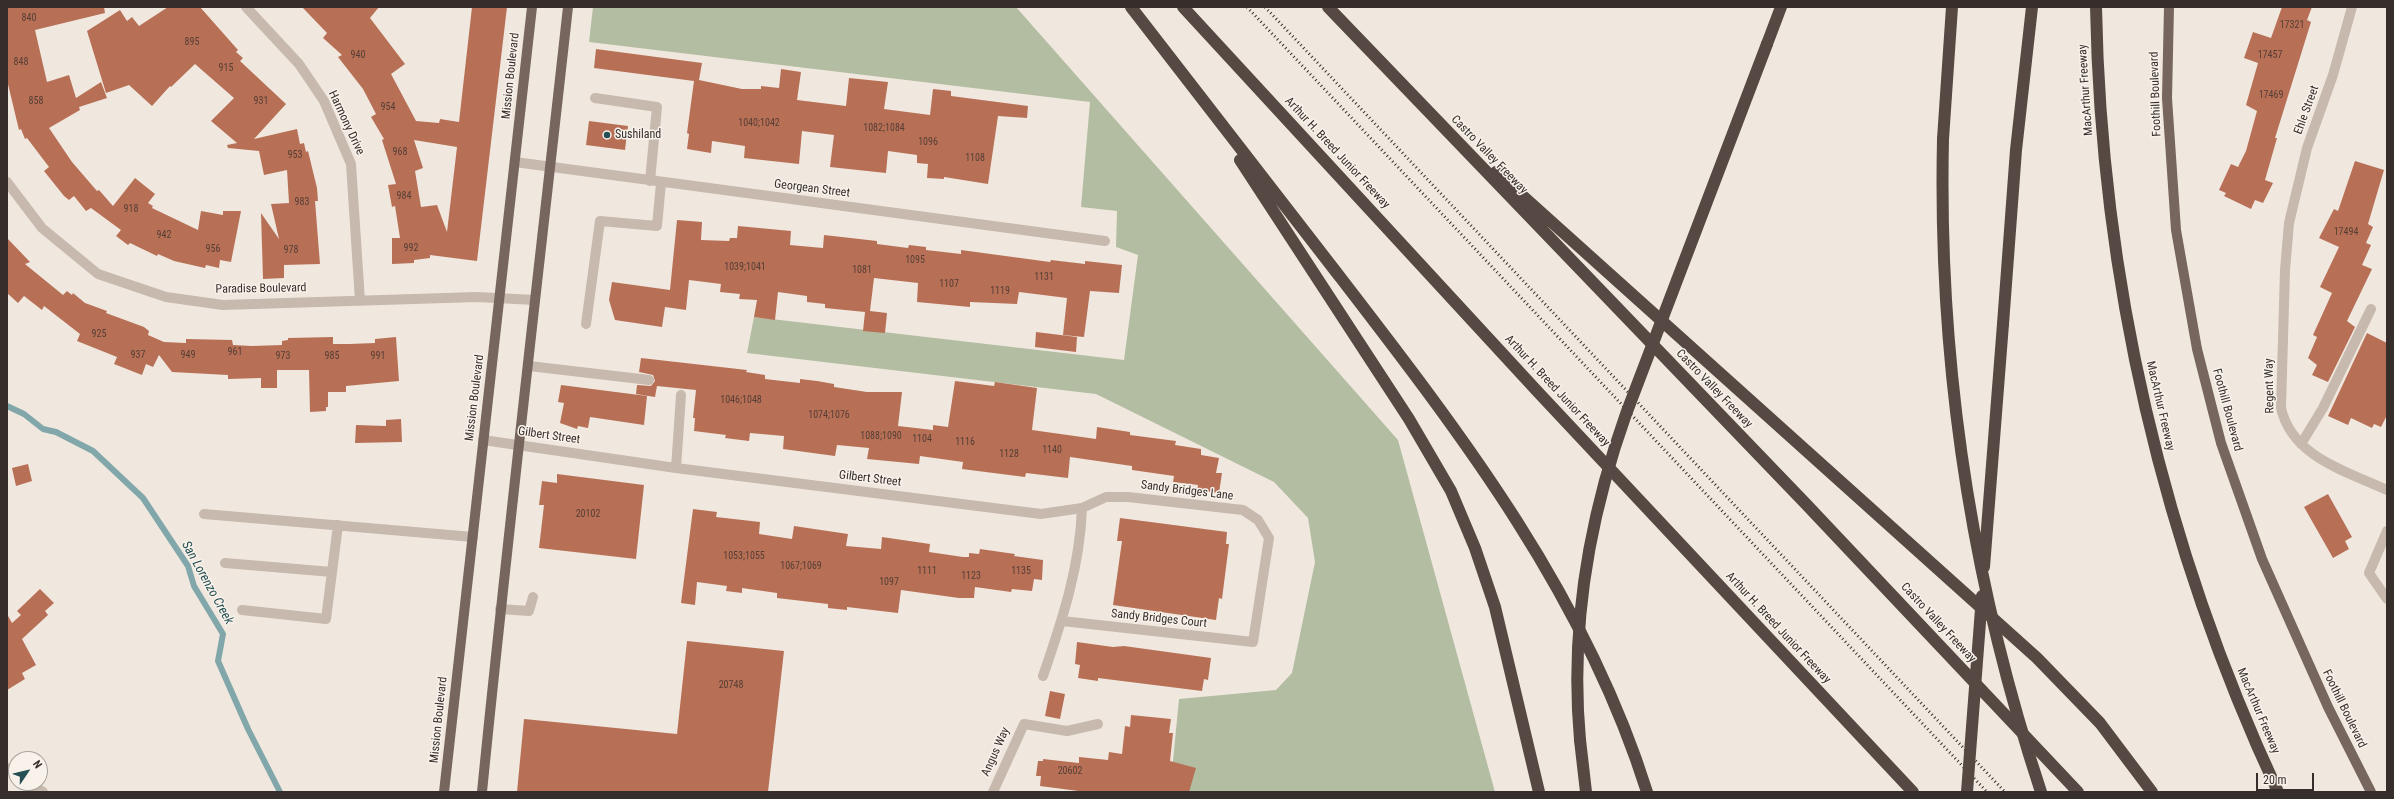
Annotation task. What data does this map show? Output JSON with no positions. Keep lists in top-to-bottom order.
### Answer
{
  "streets": {
    "highway": ["MacArthur Freeway", "Arthur H. Breed Junior Freeway", "Castro Valley Freeway"],
    "main road": ["Mission Boulevard", "Foothill Boulevard"],
    "street": [
      "Ehle Street",
      "Harmony Drive",
      "Georgean Street",
      "Paradise Boulevard",
      "Regent Way",
      "Gilbert Street",
      "Sandy Bridges Lane",
      "Sandy Bridges Court",
      "Angus Way"
    ]
  },
  "crossings": [
    ["Mission Boulevard", "Georgean Street"],
    ["Mission Boulevard", "Paradise Boulevard"],
    ["Mission Boulevard", "Gilbert Street"],
    ["Ehle Street", "Regent Way"],
    ["Harmony Drive", "Paradise Boulevard"],
    ["Gilbert Street", "Sandy Bridges Lane"],
    ["Sandy Bridges Lane", "Sandy Bridges Court"]
  ],
  "water": ["San Lorenzo Creek"],
  "places": ["Sushiland"],
  "house_numbers": [
    "840",
    "17321",
    "895",
    "940",
    "17457",
    "848",
    "915",
    "17469",
    "858",
    "931",
    "954",
    "1040;1042",
    "1082;1084",
    "1096",
    "968",
    "953",
    "1108",
    "984",
    "983",
    "918",
    "17494",
    "942",
    "992",
    "956",
    "978",
    "1095",
    "1039;1041",
    "1081",
    "1131",
    "1107",
    "1119",
    "925",
    "961",
    "937",
    "949",
    "973",
    "985",
    "991",
    "1046;1048",
    "1074;1076",
    "1088;1090",
    "1104",
    "1116",
    "1140",
    "1128",
    "20102",
    "1053;1055",
    "1067;1069",
    "1111",
    "1135",
    "1123",
    "1097",
    "20748",
    "20602"
  ],
  "scale_bar": "20 m",
  "north": "top right"
}
